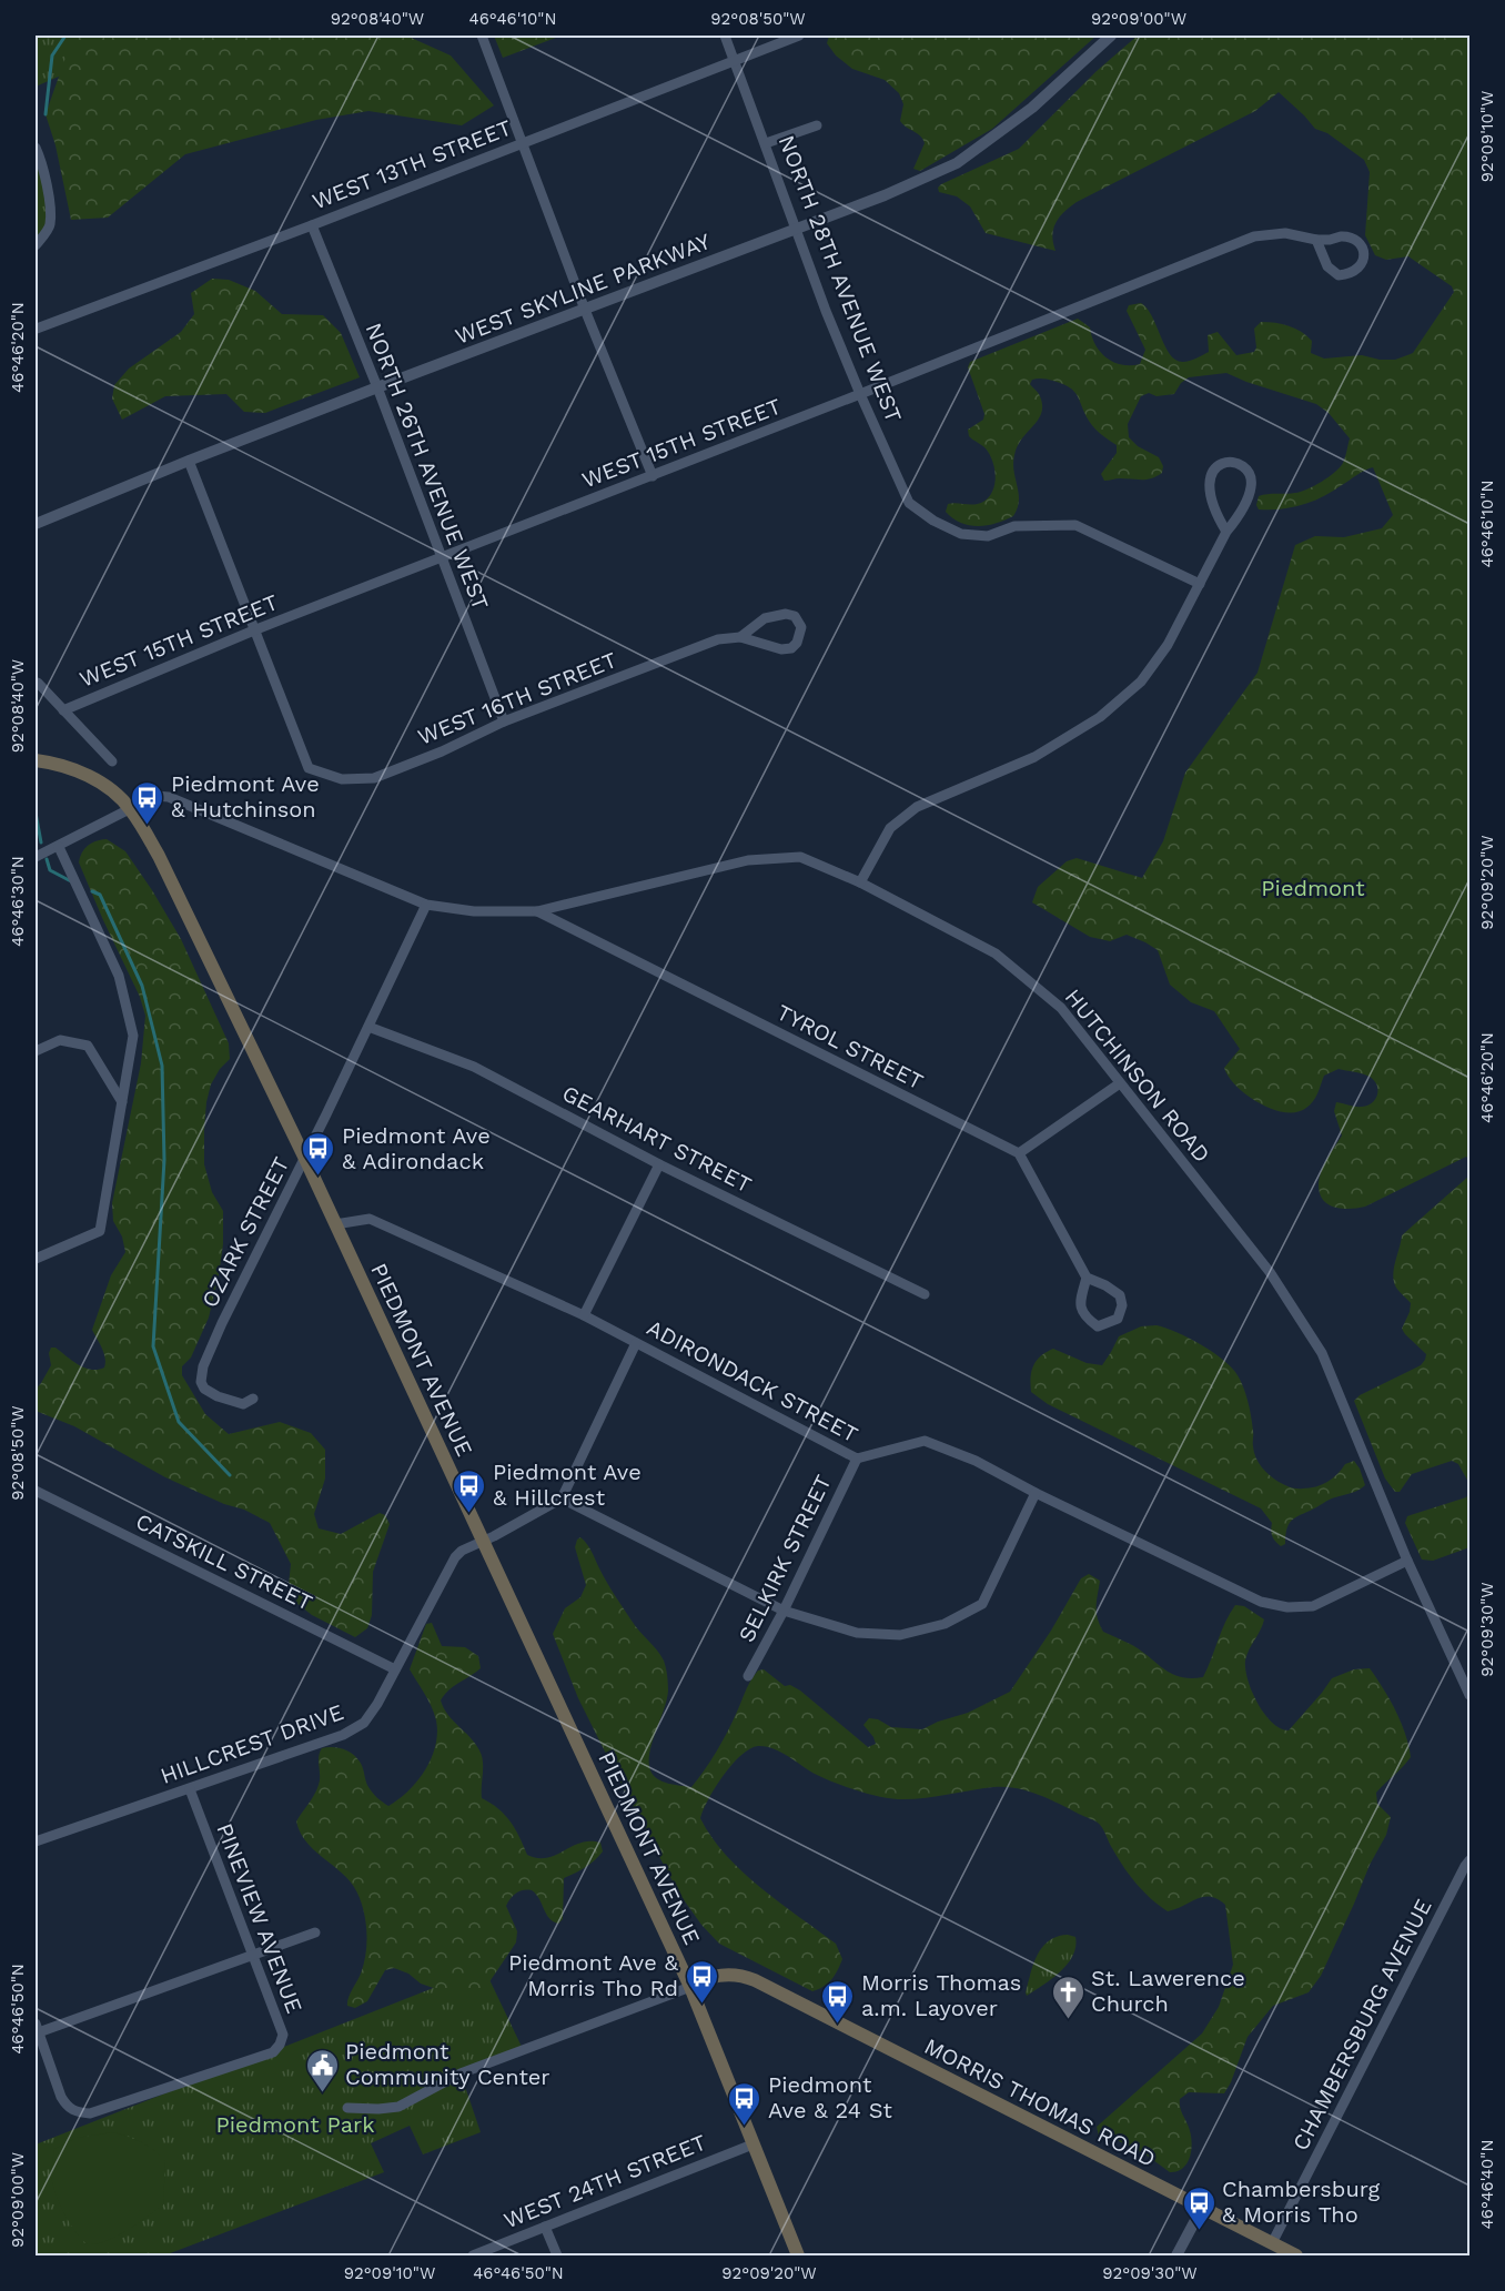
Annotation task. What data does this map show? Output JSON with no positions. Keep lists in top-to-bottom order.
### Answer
{
  "streets": {
    "main road": ["PIEDMONT AVENUE", "MORRIS THOMAS ROAD"],
    "street": [
      "WEST 13TH STREET",
      "NORTH 28TH AVENUE WEST",
      "WEST SKYLINE PARKWAY",
      "WEST 15TH STREET",
      "NORTH 26TH AVENUE WEST",
      "WEST 16TH STREET",
      "TYROL STREET",
      "HUTCHINSON ROAD",
      "GEARHART STREET",
      "OZARK STREET",
      "ADIRONDACK STREET",
      "SELKIRK STREET",
      "CATSKILL STREET",
      "HILLCREST DRIVE",
      "PINEVIEW AVENUE",
      "CHAMBERSBURG AVENUE",
      "WEST 24TH STREET"
    ]
  },
  "crossings": [
    ["WEST 13TH STREET", "NORTH 28TH AVENUE WEST"],
    ["WEST 13TH STREET", "NORTH 26TH AVENUE WEST"],
    ["NORTH 28TH AVENUE WEST", "WEST SKYLINE PARKWAY"],
    ["NORTH 28TH AVENUE WEST", "WEST 15TH STREET"],
    ["WEST SKYLINE PARKWAY", "NORTH 26TH AVENUE WEST"],
    ["WEST 15TH STREET", "NORTH 26TH AVENUE WEST"],
    ["WEST 15TH STREET", "WEST 16TH STREET"],
    ["NORTH 26TH AVENUE WEST", "WEST 16TH STREET"],
    ["TYROL STREET", "HUTCHINSON ROAD"],
    ["HUTCHINSON ROAD", "OZARK STREET"],
    ["HUTCHINSON ROAD", "PIEDMONT AVENUE"],
    ["HUTCHINSON ROAD", "ADIRONDACK STREET"],
    ["GEARHART STREET", "OZARK STREET"],
    ["OZARK STREET", "PIEDMONT AVENUE"],
    ["PIEDMONT AVENUE", "ADIRONDACK STREET"],
    ["PIEDMONT AVENUE", "HILLCREST DRIVE"],
    ["PIEDMONT AVENUE", "MORRIS THOMAS ROAD"],
    ["PIEDMONT AVENUE", "WEST 24TH STREET"],
    ["ADIRONDACK STREET", "SELKIRK STREET"],
    ["CATSKILL STREET", "HILLCREST DRIVE"],
    ["HILLCREST DRIVE", "PINEVIEW AVENUE"],
    ["CHAMBERSBURG AVENUE", "MORRIS THOMAS ROAD"]
  ],
  "parks": ["Piedmont", "Piedmont Park"],
  "places": {
    "bus stop": [
      "Piedmont Ave & Hutchinson",
      "Piedmont Ave & Adirondack",
      "Piedmont Ave & Hillcrest",
      "Piedmont Ave & Morris Tho Rd",
      "Morris Thomas a.m. Layover",
      "Piedmont Ave & 24 St",
      "Chambersburg & Morris Tho"
    ],
    "church": ["St. Lawerence Church"],
    "public building": ["Piedmont Community Center"]
  },
  "coordinates": [
    "92°08'40\"W",
    "46°46'10\"N",
    "92°08'50\"W",
    "92°09'00\"W",
    "92°09'10\"W",
    "46°46'20\"N",
    "92°09'20\"W",
    "46°46'30\"N",
    "92°09'30\"W",
    "46°46'50\"N",
    "46°46'40\"N"
  ]
}
